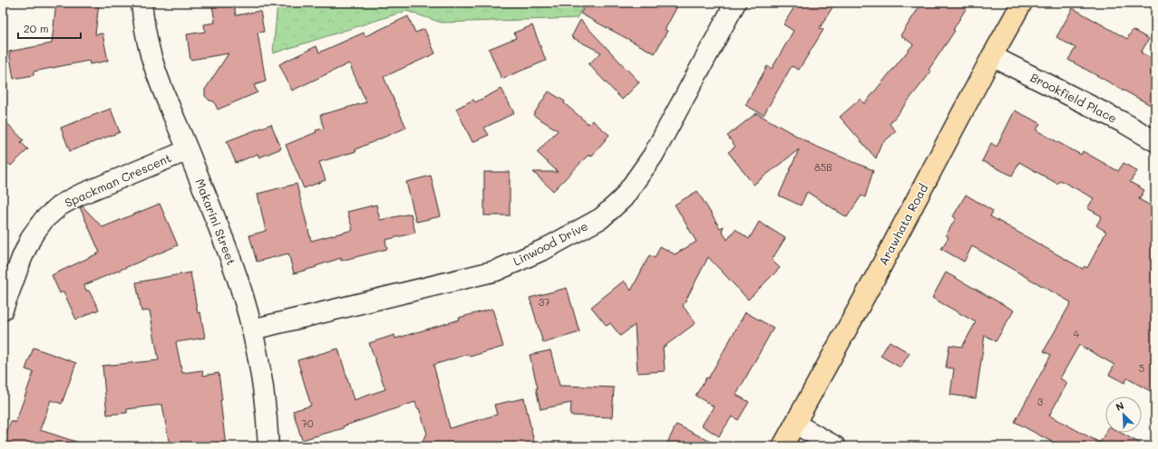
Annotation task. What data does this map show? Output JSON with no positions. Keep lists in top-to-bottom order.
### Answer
{
  "streets": {
    "main road": ["Arawhata Road"],
    "street": [
      "Brookfield Place",
      "Spackman Crescent",
      "Makarini Street",
      "Linwood Drive"
    ]
  },
  "crossings": [
    ["Brookfield Place", "Arawhata Road"],
    ["Spackman Crescent", "Makarini Street"],
    ["Makarini Street", "Linwood Drive"]
  ],
  "house_numbers": [
    "85B",
    "37",
    "4",
    "5",
    "3",
    "70"
  ],
  "scale_bar": "20 m",
  "north": "top left"
}
